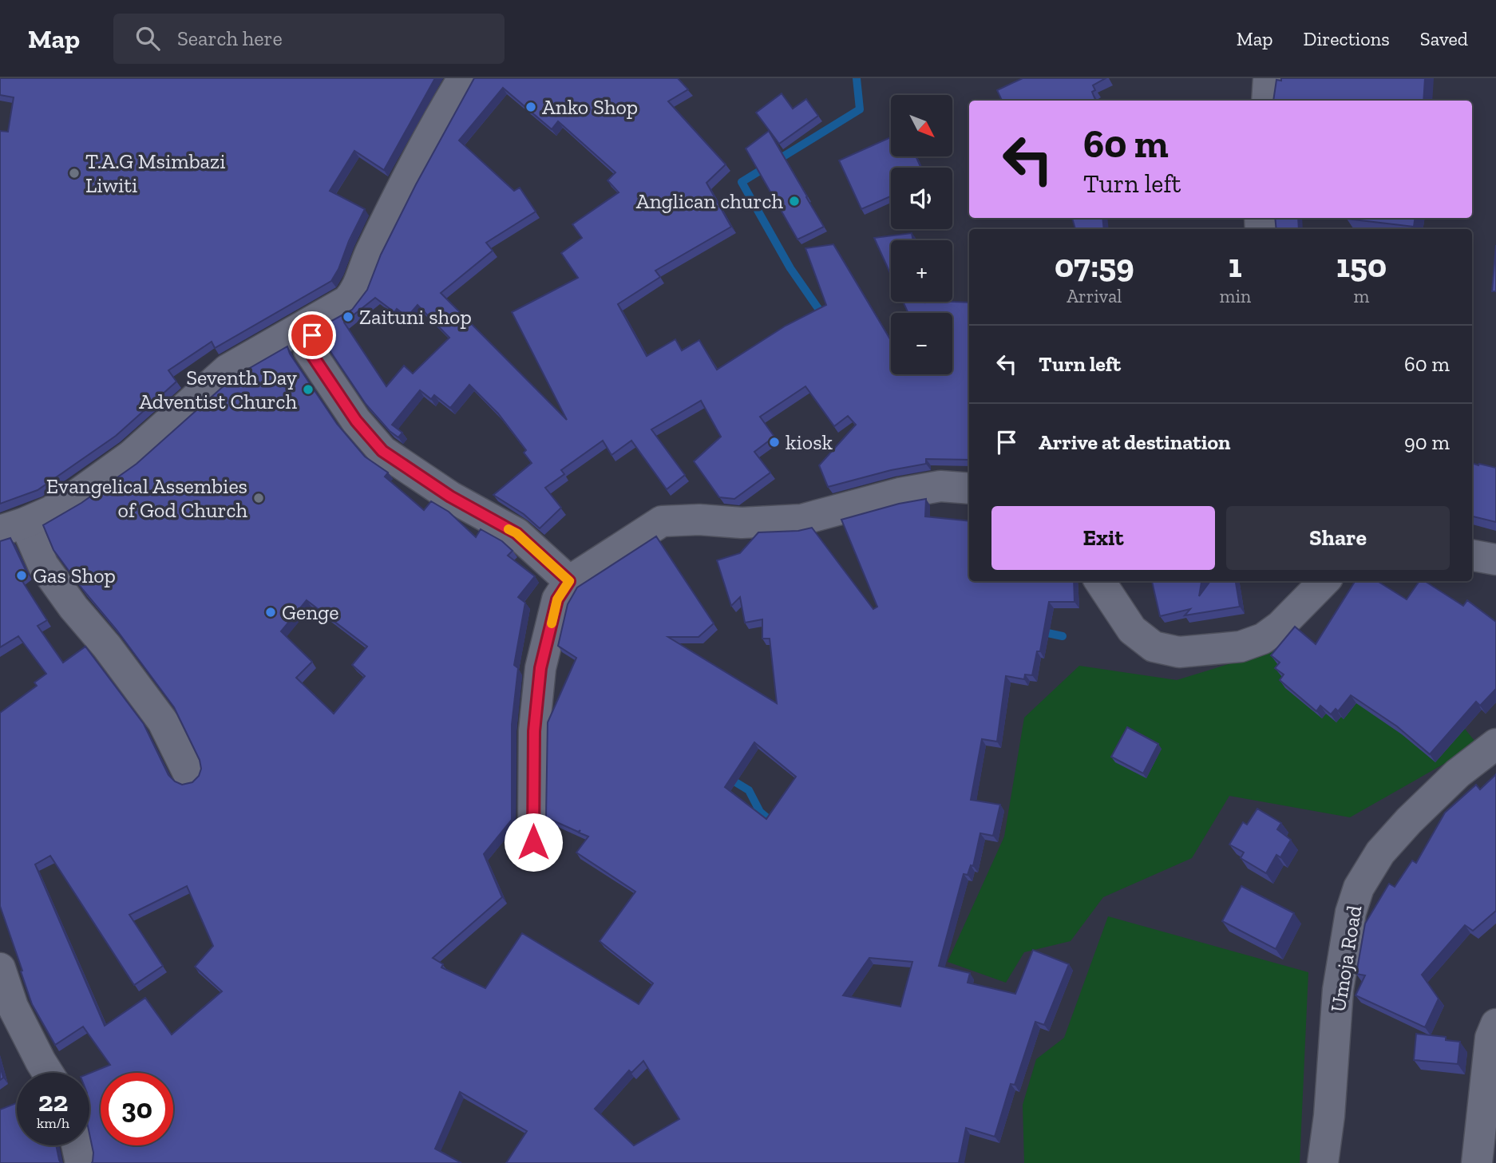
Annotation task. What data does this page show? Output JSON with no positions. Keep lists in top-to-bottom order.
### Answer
{
  "streets": {
    "street": ["Umoja Road"]
  },
  "places": [
    "Anko Shop",
    "T.A.G Msimbazi Liwiti",
    "Anglican church",
    "Zaituni shop",
    "Seventh Day Adventist Church",
    "kiosk",
    "Evangelical Assembies of God Church",
    "Gas Shop",
    "Genge"
  ],
  "north": "bottom right",
  "page": {
    "header": "Map",
    "search": "Search here",
    "nav": ["Map", "Directions", "Saved"],
    "map_buttons": ["+", "−"],
    "turn": ["60 m", "Turn left"],
    "eta": [
      "07:59",
      "Arrival",
      "1",
      "min",
      "150",
      "m"
    ],
    "list": [
      {
        "name": "Turn left",
        "value": "60 m"
      },
      {
        "name": "Arrive at destination",
        "value": "90 m"
      }
    ],
    "buttons": ["Exit", "Share"],
    "speed": "22 km/h",
    "limit": "30"
  }
}
